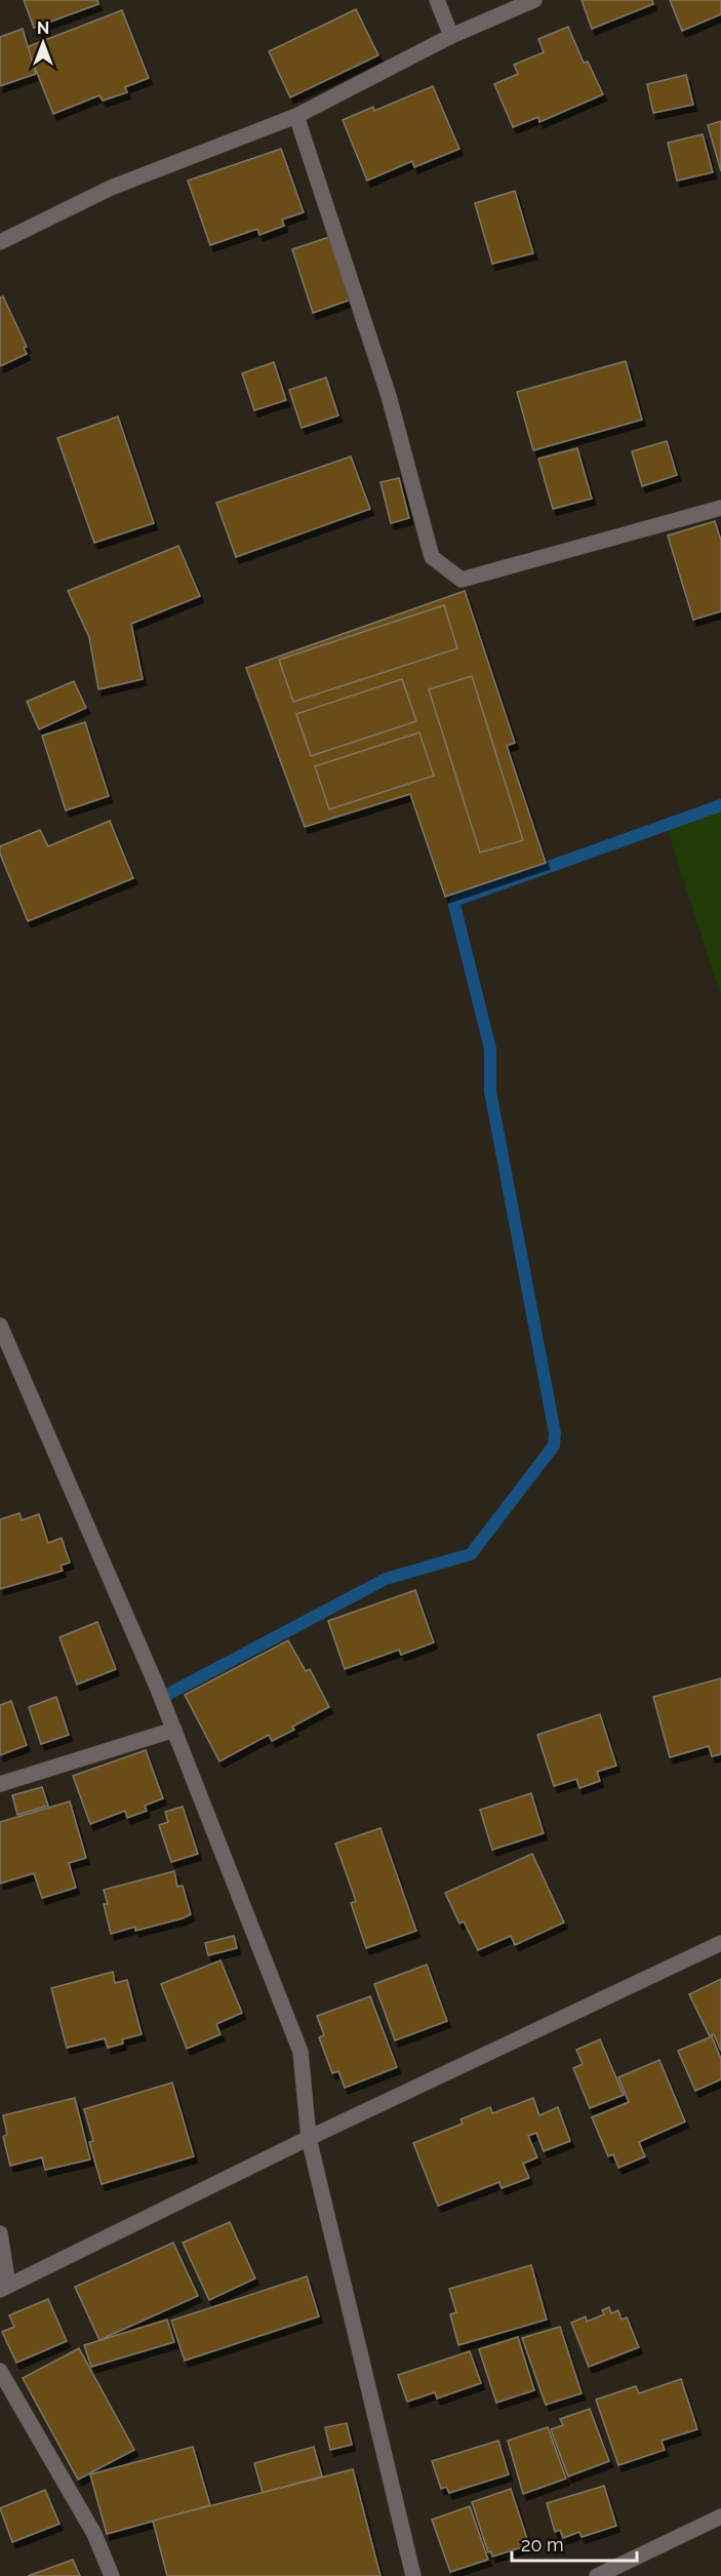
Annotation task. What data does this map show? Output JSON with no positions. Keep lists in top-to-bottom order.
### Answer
{
  "scale_bar": "20 m",
  "north": "top"
}
